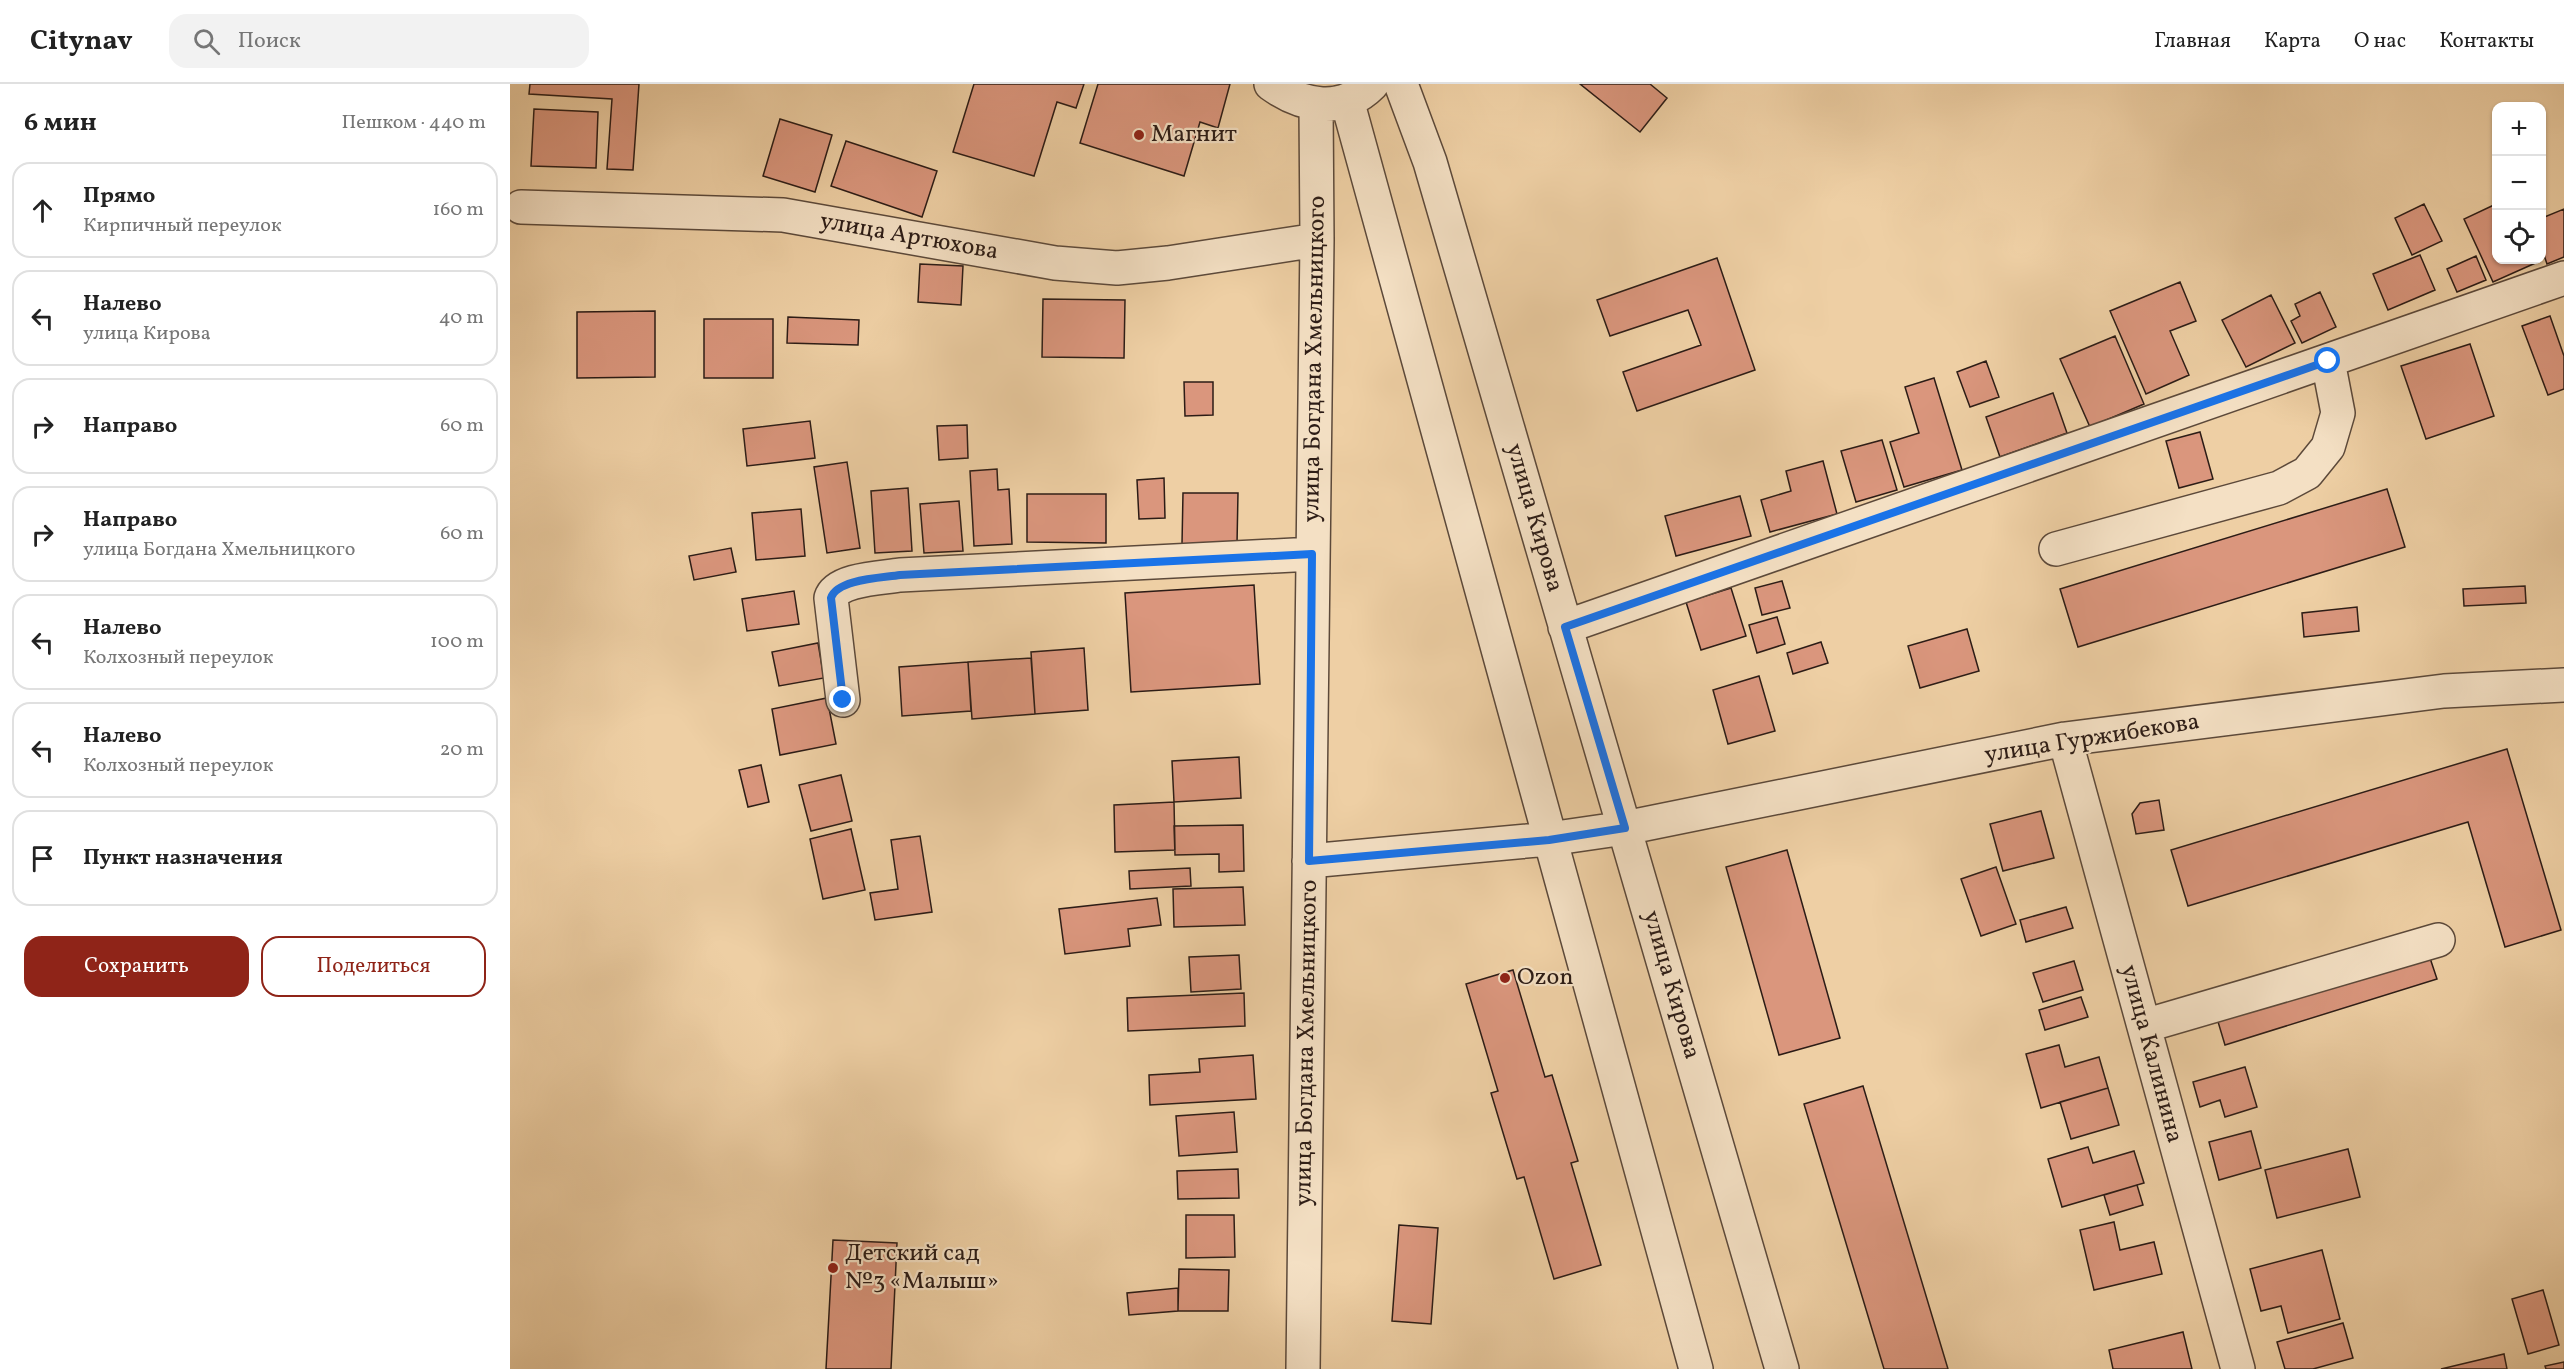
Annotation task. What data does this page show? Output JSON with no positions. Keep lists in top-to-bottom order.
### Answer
{
  "streets": {
    "street": [
      "улица Артюхова",
      "улица Богдана Хмельницкого",
      "улица Кирова",
      "улица Гуржибекова",
      "улица Калинина"
    ]
  },
  "crossings": [
    ["улица Артюхова", "улица Богдана Хмельницкого"],
    ["улица Богдана Хмельницкого", "улица Гуржибекова"],
    ["улица Кирова", "улица Гуржибекова"],
    ["улица Гуржибекова", "улица Калинина"]
  ],
  "places": ["Магнит", "Ozon", "Детский сад №3 «Малыш»"],
  "page": {
    "header": "Citynav",
    "search": "Поиск",
    "nav": [
      "Главная",
      "Карта",
      "О нас",
      "Контакты"
    ],
    "heading": ["6 мин", "Пешком · 440 m"],
    "map_buttons": ["+", "−"],
    "list": [
      ["Прямо", "Кирпичный переулок", "160 m"],
      ["Налево", "улица Кирова", "40 m"],
      ["Направо", "60 m"],
      ["Направо", "улица Богдана Хмельницкого", "60 m"],
      ["Налево", "Колхозный переулок", "100 m"],
      ["Налево", "Колхозный переулок", "20 m"],
      "Пункт назначения"
    ],
    "buttons": ["Сохранить", "Поделиться"]
  }
}
